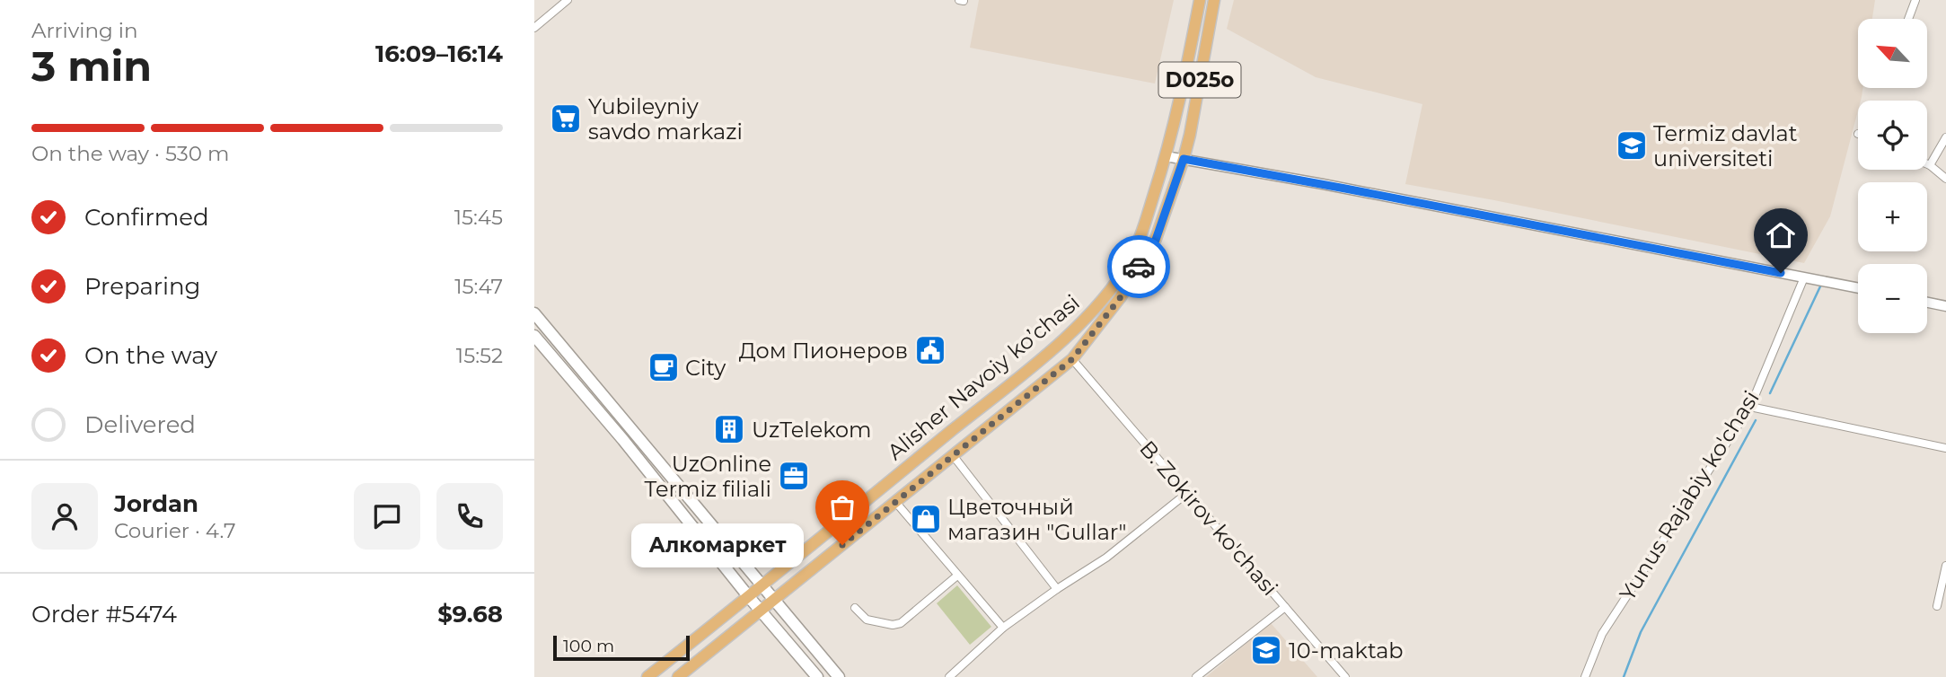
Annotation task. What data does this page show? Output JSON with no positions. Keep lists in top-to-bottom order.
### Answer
{
  "streets": {
    "main road": ["D025o", "Alisher Navoiy ko’chasi"],
    "street": ["Yunus Rajabiy ko'chasi", "B. Zokirov ko'chasi"]
  },
  "crossings": [
    ["D025o", "Alisher Navoiy ko’chasi"],
    ["Alisher Navoiy ko’chasi", "B. Zokirov ko'chasi"]
  ],
  "places": {
    "supermarket": ["Yubileyniy savdo markazi"],
    "school or university": ["Termiz davlat universiteti", "10-maktab"],
    "public building": ["Дом Пионеров"],
    "cafe": ["City"],
    "building": ["UzTelekom"],
    "office": ["UzOnline Termiz filiali"],
    "shop": ["Цветочный магазин \"Gullar\""],
    "other": ["Алкомаркет"]
  },
  "scale_bar": "100 m",
  "north": "top left",
  "page": {
    "heading": ["3 min", "Arriving in", "16:09–16:14"],
    "panel": [
      "Jordan",
      "Courier · 4.7",
      "Order #5474",
      "$9.68"
    ],
    "map_buttons": ["+", "−"],
    "bar": "On the way · 530 m",
    "list": [
      ["Confirmed", "15:45"],
      ["Preparing", "15:47"],
      ["On the way", "15:52"],
      "Delivered"
    ],
    "bubble": "Алкомаркет",
    "scale": "100 m"
  }
}
